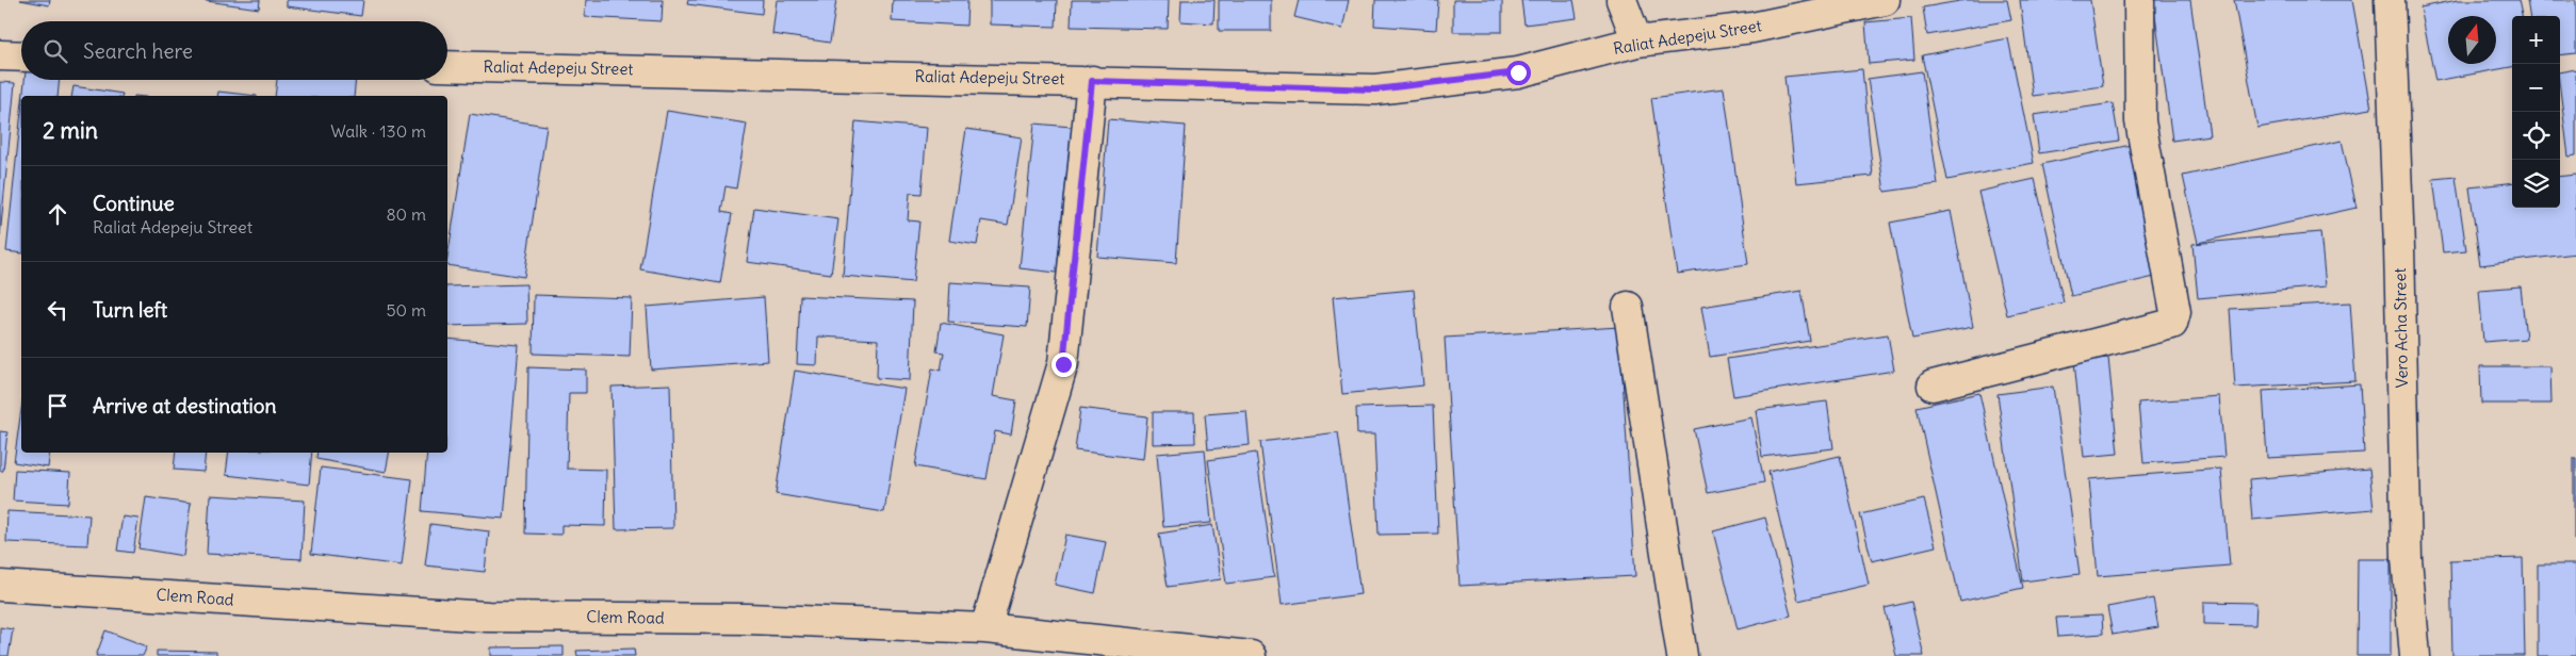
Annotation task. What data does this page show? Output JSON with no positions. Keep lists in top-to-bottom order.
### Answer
{
  "streets": {
    "street": ["Raliat Adepeju Street", "Vero Acha Street", "Clem Road"]
  },
  "north": "top",
  "page": {
    "map_buttons": ["+", "−"],
    "search": "Search here",
    "heading": ["2 min", "Walk · 130 m"],
    "list": [
      ["Continue", "Raliat Adepeju Street", "80 m"],
      ["Turn left", "50 m"],
      "Arrive at destination"
    ]
  }
}
